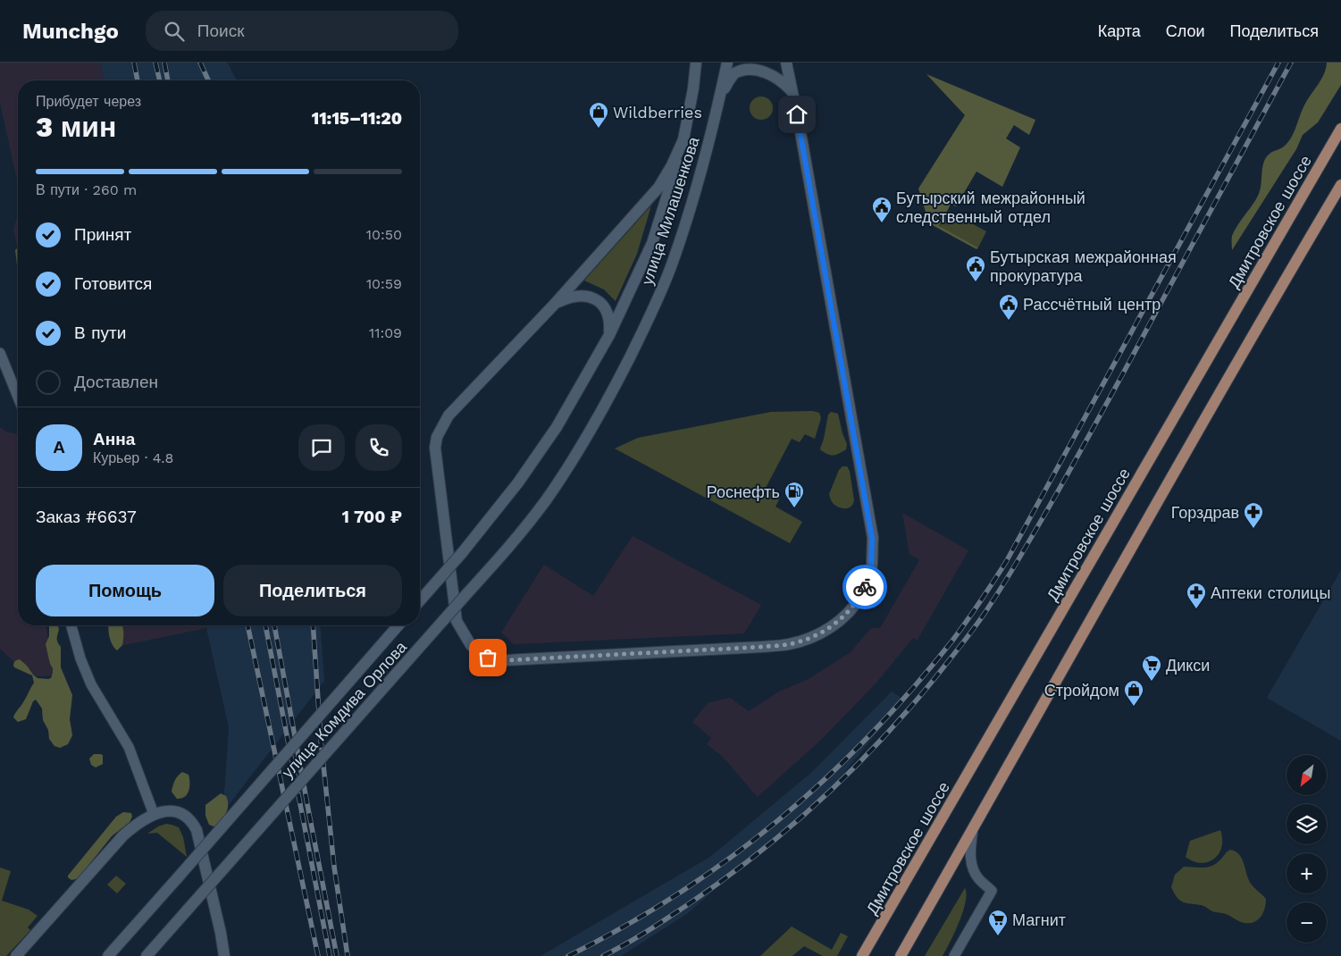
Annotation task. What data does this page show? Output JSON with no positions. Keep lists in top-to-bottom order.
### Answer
{
  "streets": {
    "main road": ["улица Милашенкова", "Дмитровское шоссе", "улица Комдива Орлова"]
  },
  "crossings": [
    ["улица Милашенкова", "улица Комдива Орлова"]
  ],
  "places": {
    "shop": ["Wildberries", "Стройдом"],
    "public building": ["Бутырский межрайонный следственный отдел", "Бутырская межрайонная прокуратура", "Рассчётный центр"],
    "fuel station": ["Роснефть"],
    "pharmacy": ["Горздрав", "Аптеки столицы"],
    "supermarket": ["Дикси", "Магнит"]
  },
  "north": "bottom left",
  "page": {
    "header": "Munchgo",
    "search": "Поиск",
    "nav": ["Карта", "Слои", "Поделиться"],
    "heading": ["3 мин", "Прибудет через", "11:15–11:20"],
    "panel": [
      "Анна",
      "Курьер · 4.8",
      "Заказ #6637",
      "1 700 ₽"
    ],
    "bar": "В пути · 260 m",
    "list": [
      ["Принят", "10:50"],
      ["Готовится", "10:59"],
      ["В пути", "11:09"],
      "Доставлен"
    ],
    "round": "А",
    "buttons": ["Помощь", "Поделиться"],
    "map_buttons": ["+", "−"]
  }
}
